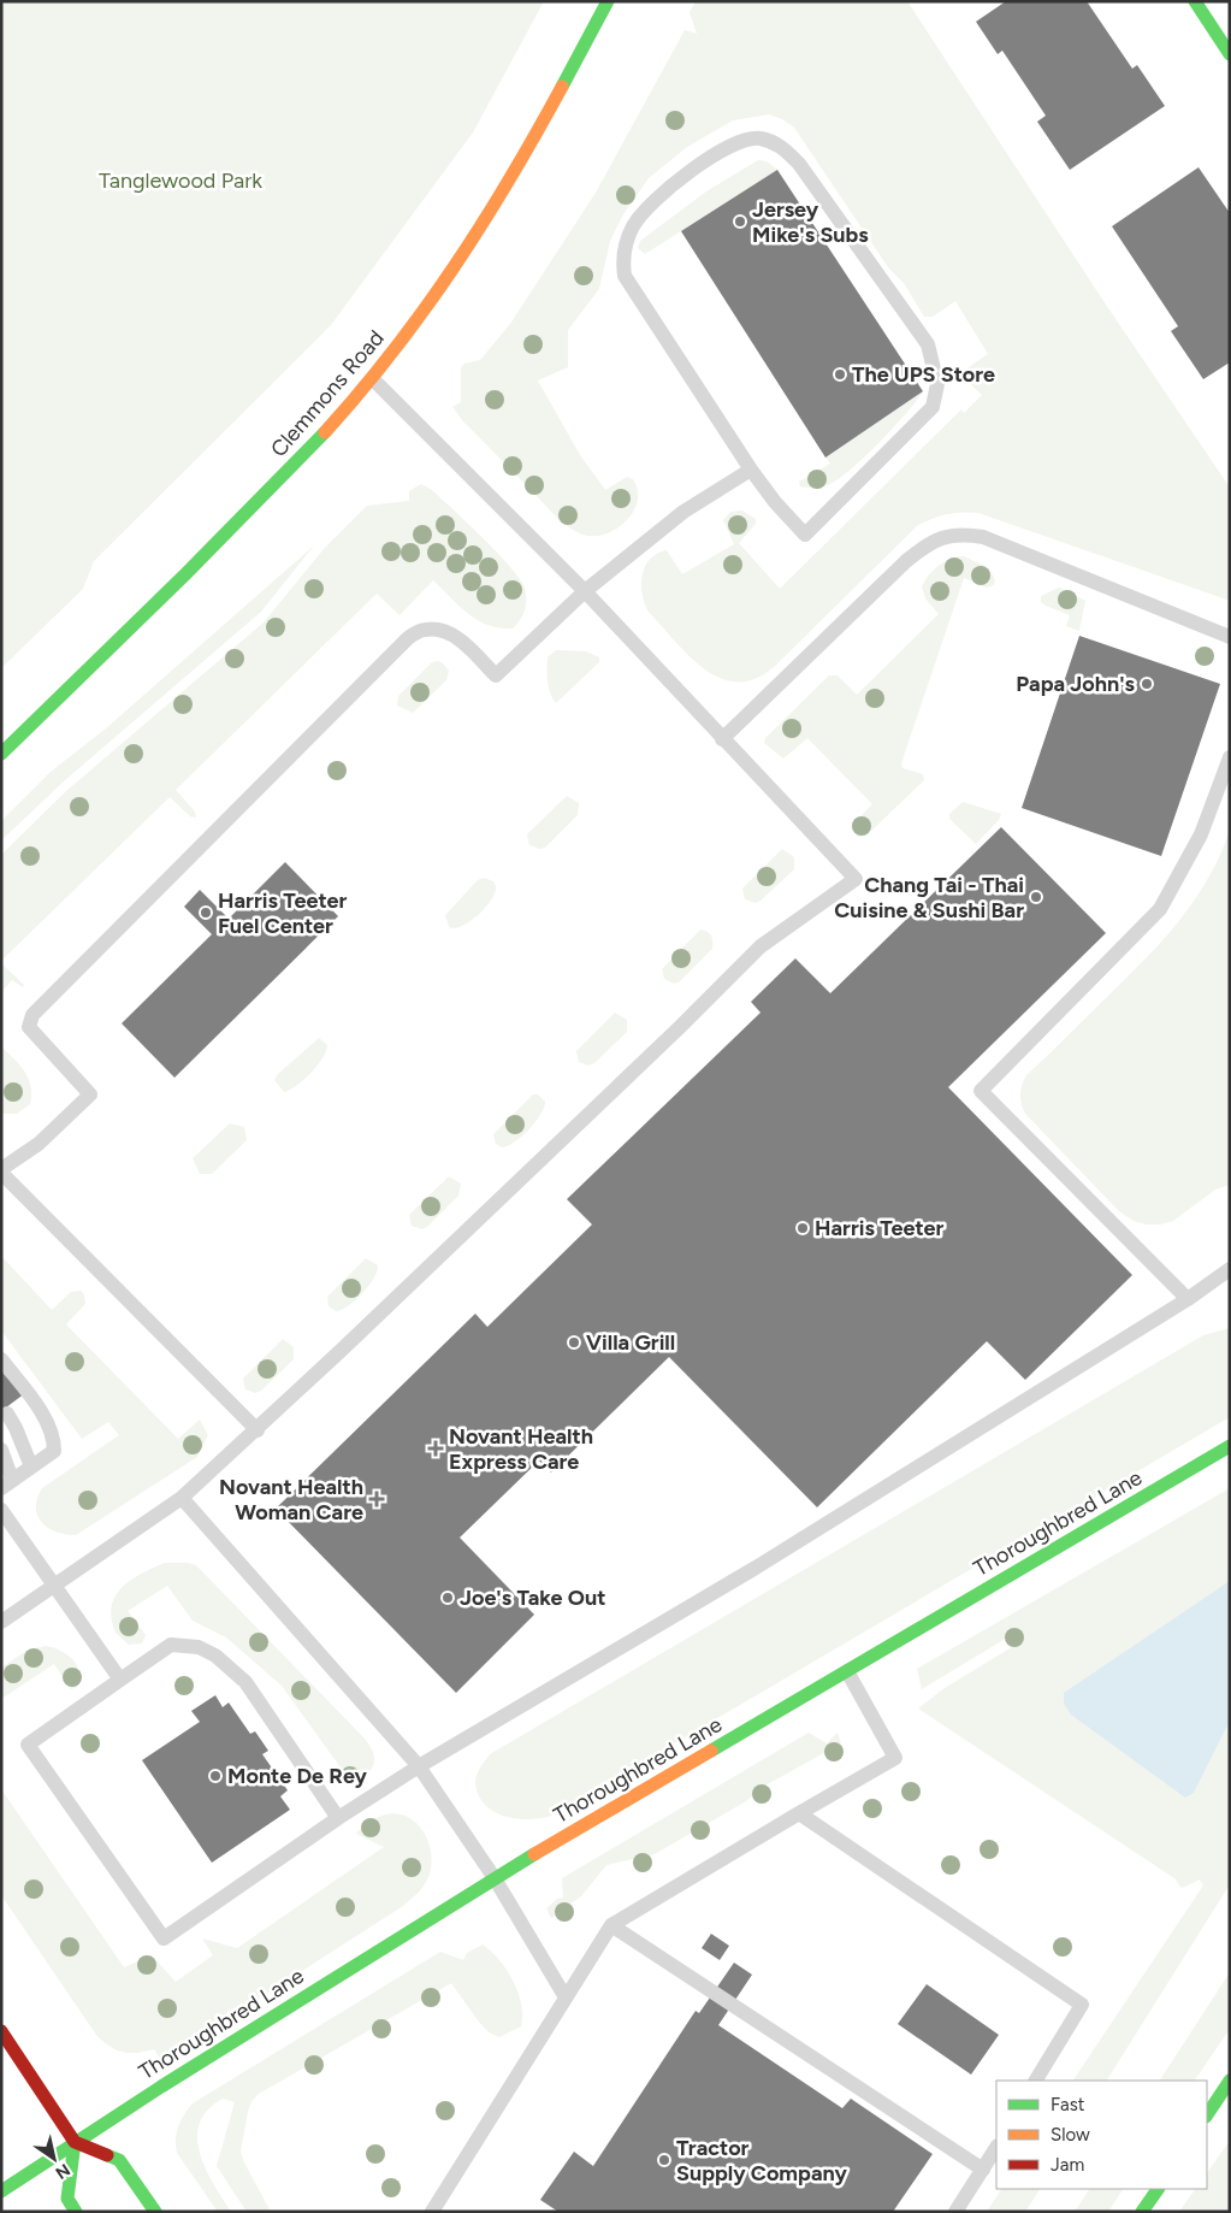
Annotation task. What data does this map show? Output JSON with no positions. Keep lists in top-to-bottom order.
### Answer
{
  "streets": {
    "main road": ["Clemmons Road", "Thoroughbred Lane"]
  },
  "parks": ["Tanglewood Park"],
  "places": {
    "other": [
      "Jersey Mike's Subs",
      "The UPS Store",
      "Papa John's",
      "Chang Tai - Thai Cuisine & Sushi Bar",
      "Harris Teeter Fuel Center",
      "Harris Teeter",
      "Villa Grill",
      "Joe's Take Out",
      "Monte De Rey",
      "Tractor Supply Company"
    ],
    "health": ["Novant Health Express Care", "Novant Health Woman Care"]
  },
  "legend": ["Fast", "Slow", "Jam"],
  "north": "bottom right"
}
